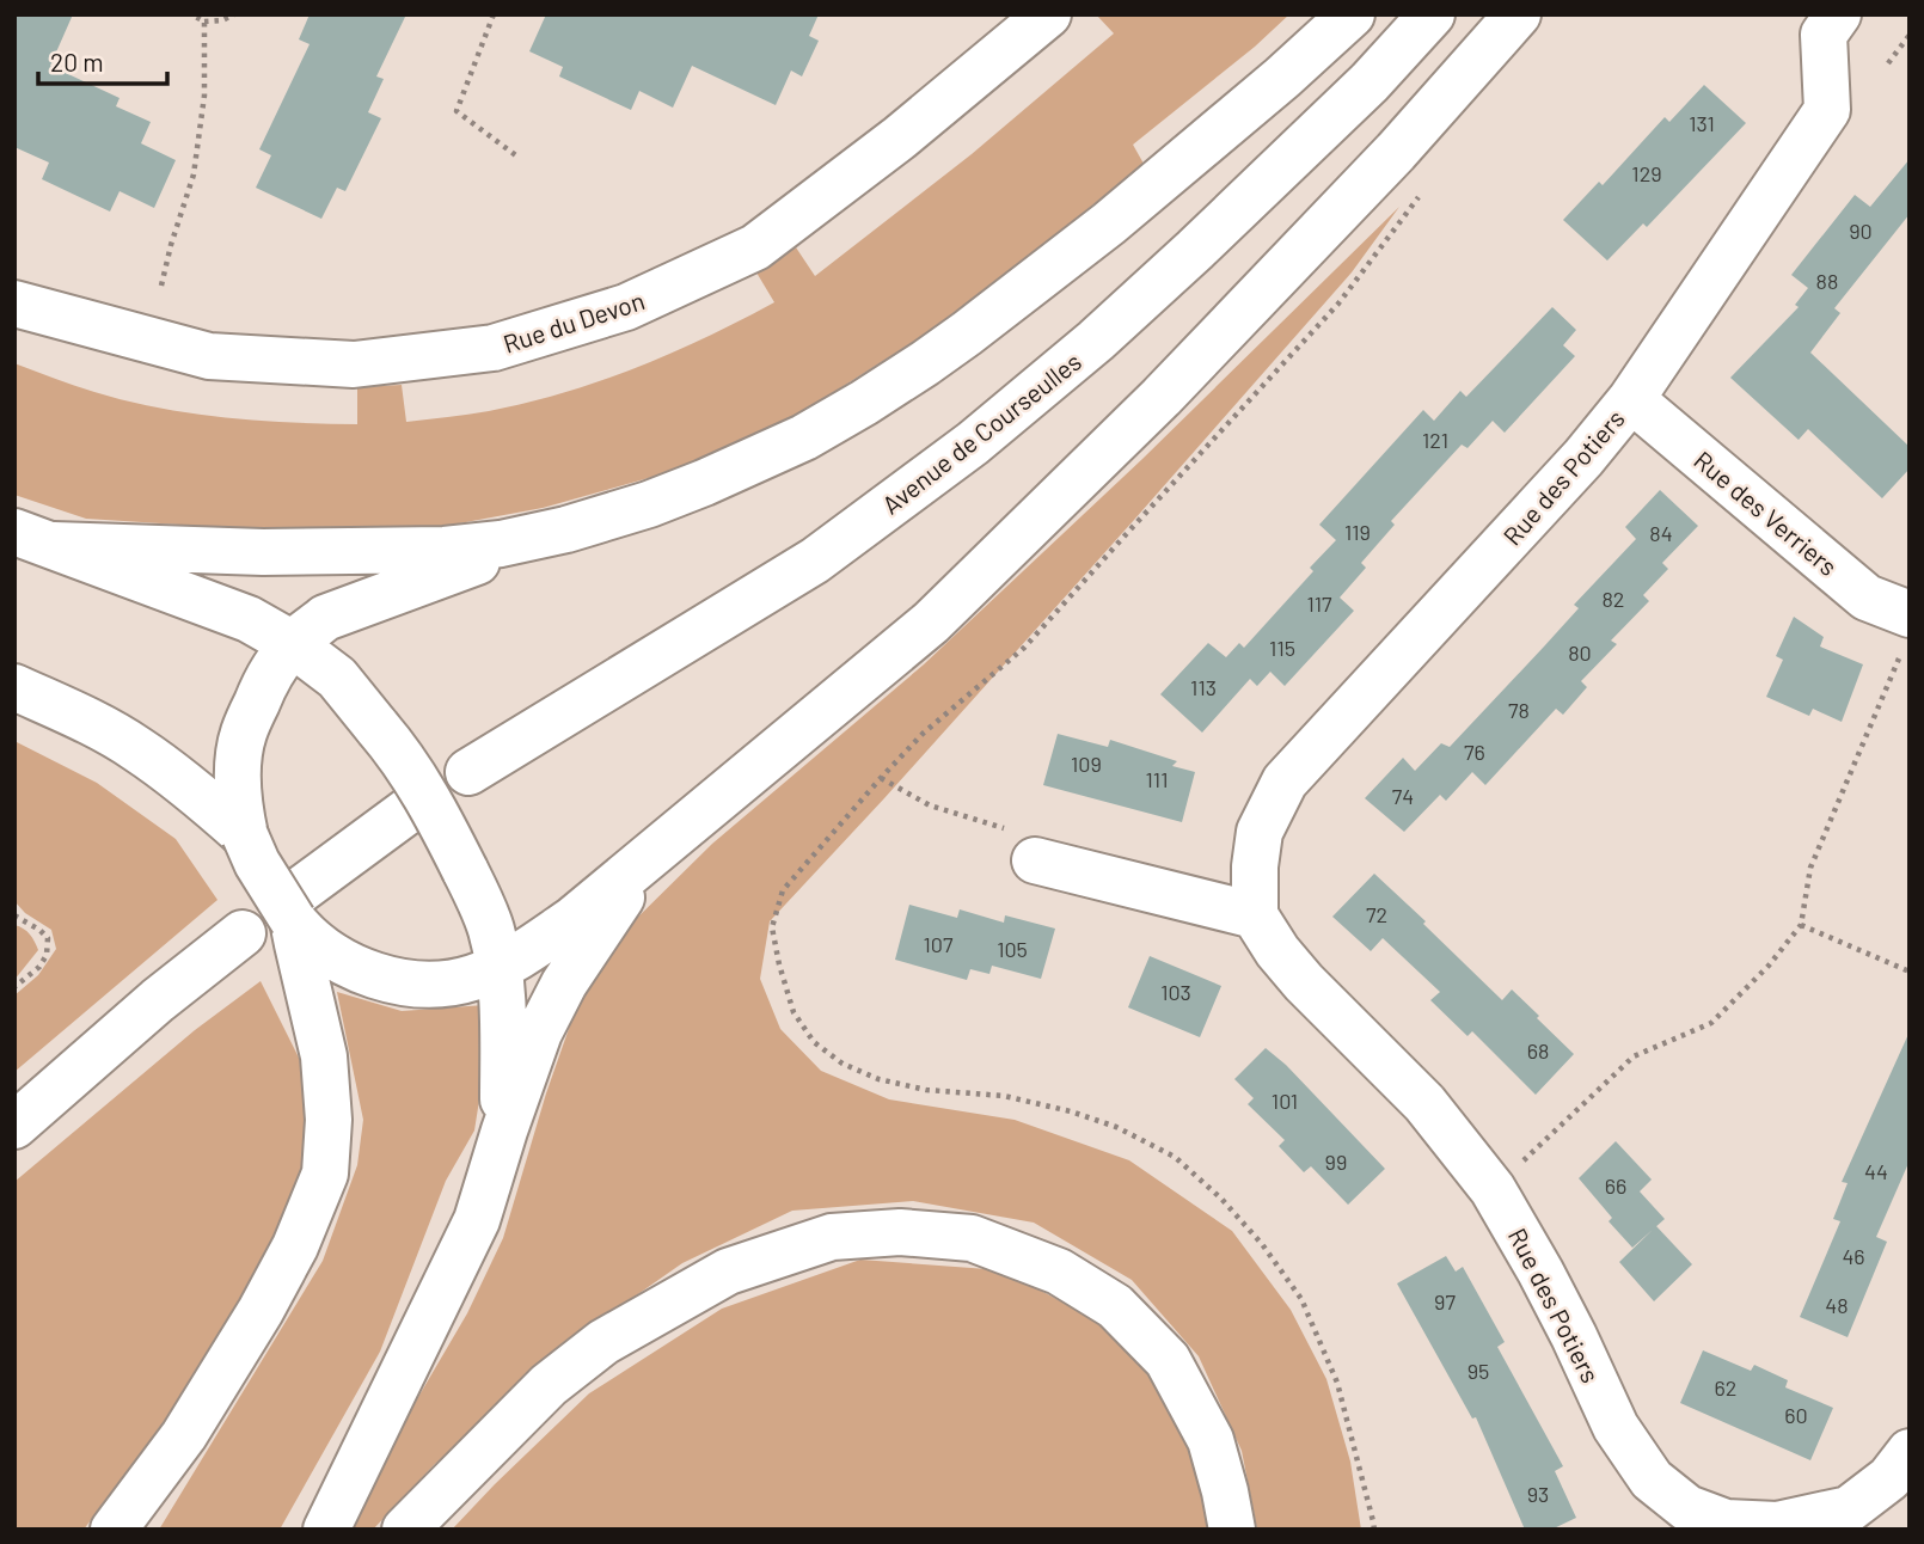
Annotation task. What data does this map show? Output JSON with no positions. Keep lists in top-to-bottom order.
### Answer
{
  "streets": {
    "street": [
      "Rue du Devon",
      "Avenue de Courseulles",
      "Rue des Potiers",
      "Rue des Verriers"
    ]
  },
  "crossings": [
    ["Rue des Potiers", "Rue des Verriers"]
  ],
  "house_numbers": [
    "131",
    "129",
    "90",
    "88",
    "121",
    "119",
    "84",
    "82",
    "117",
    "115",
    "80",
    "113",
    "78",
    "76",
    "109",
    "111",
    "74",
    "72",
    "107",
    "105",
    "103",
    "68",
    "101",
    "99",
    "44",
    "66",
    "46",
    "97",
    "48",
    "95",
    "62",
    "60",
    "93"
  ],
  "scale_bar": "20 m"
}
